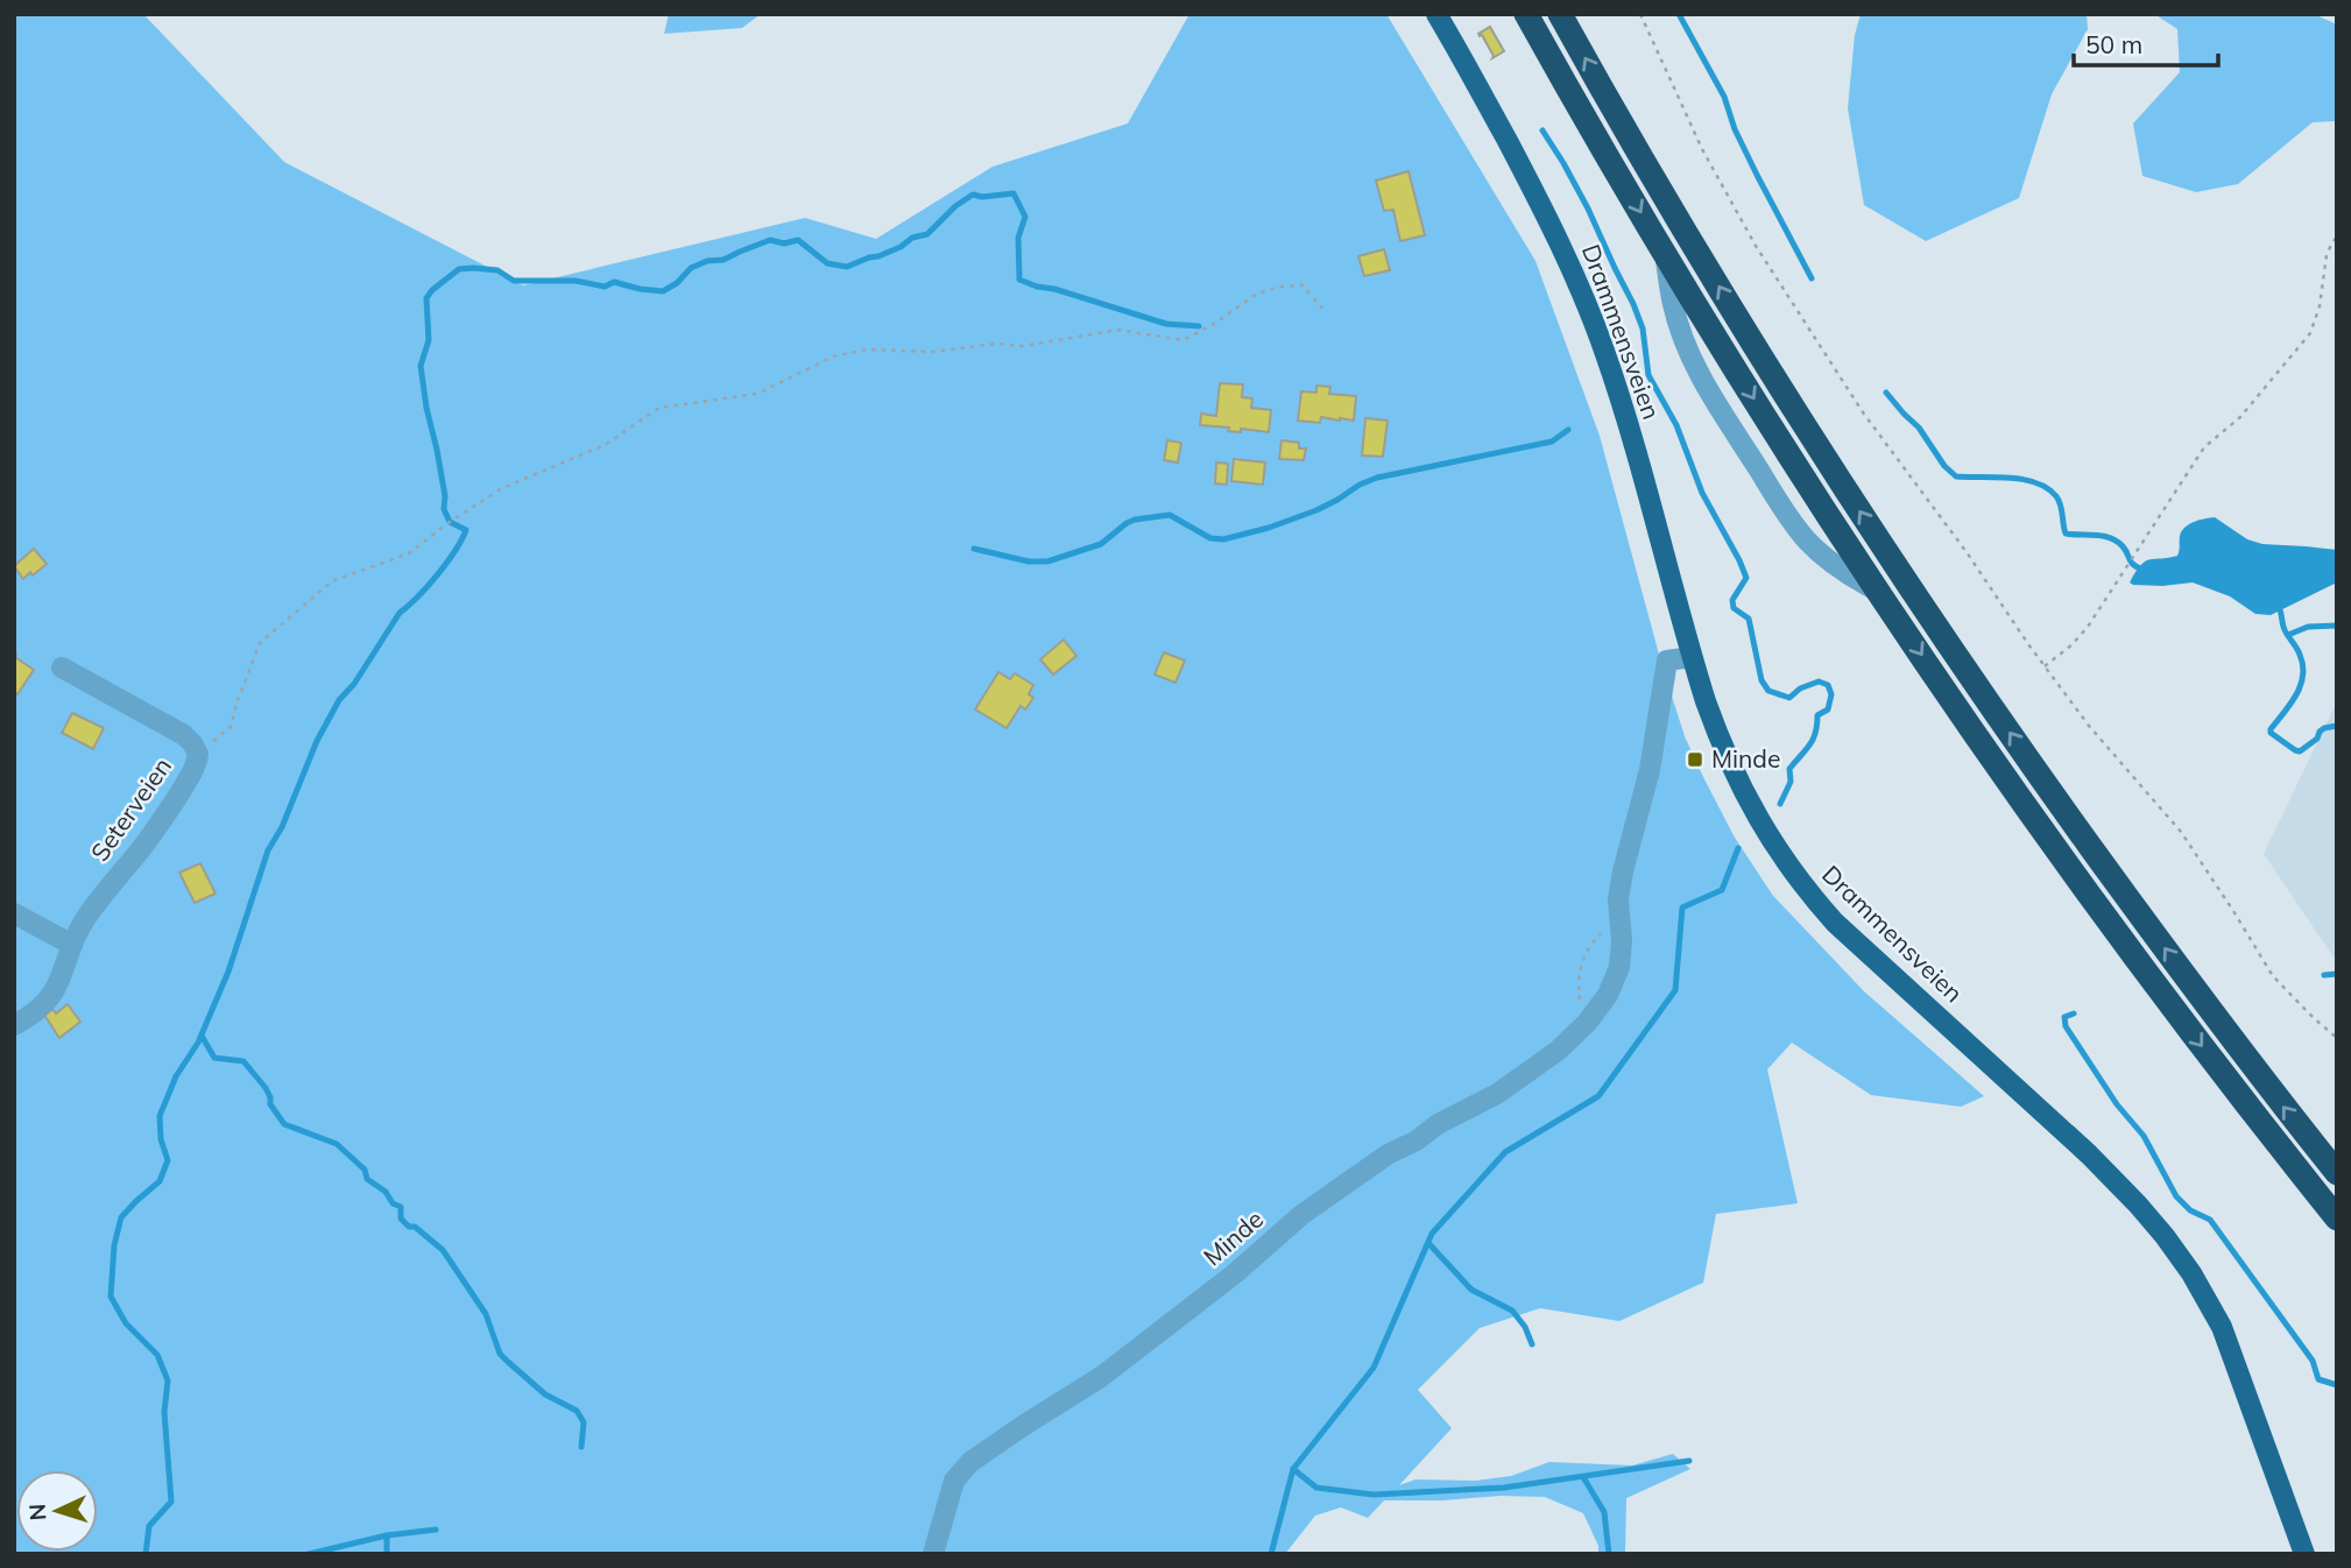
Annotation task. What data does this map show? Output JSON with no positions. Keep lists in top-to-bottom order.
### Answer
{
  "streets": {
    "main road": ["Drammensveien"],
    "street": ["Seterveien", "Minde"]
  },
  "crossings": [
    ["Drammensveien", "Minde"]
  ],
  "places": {
    "transit": ["Minde"]
  },
  "scale_bar": "50 m",
  "north": "left"
}
